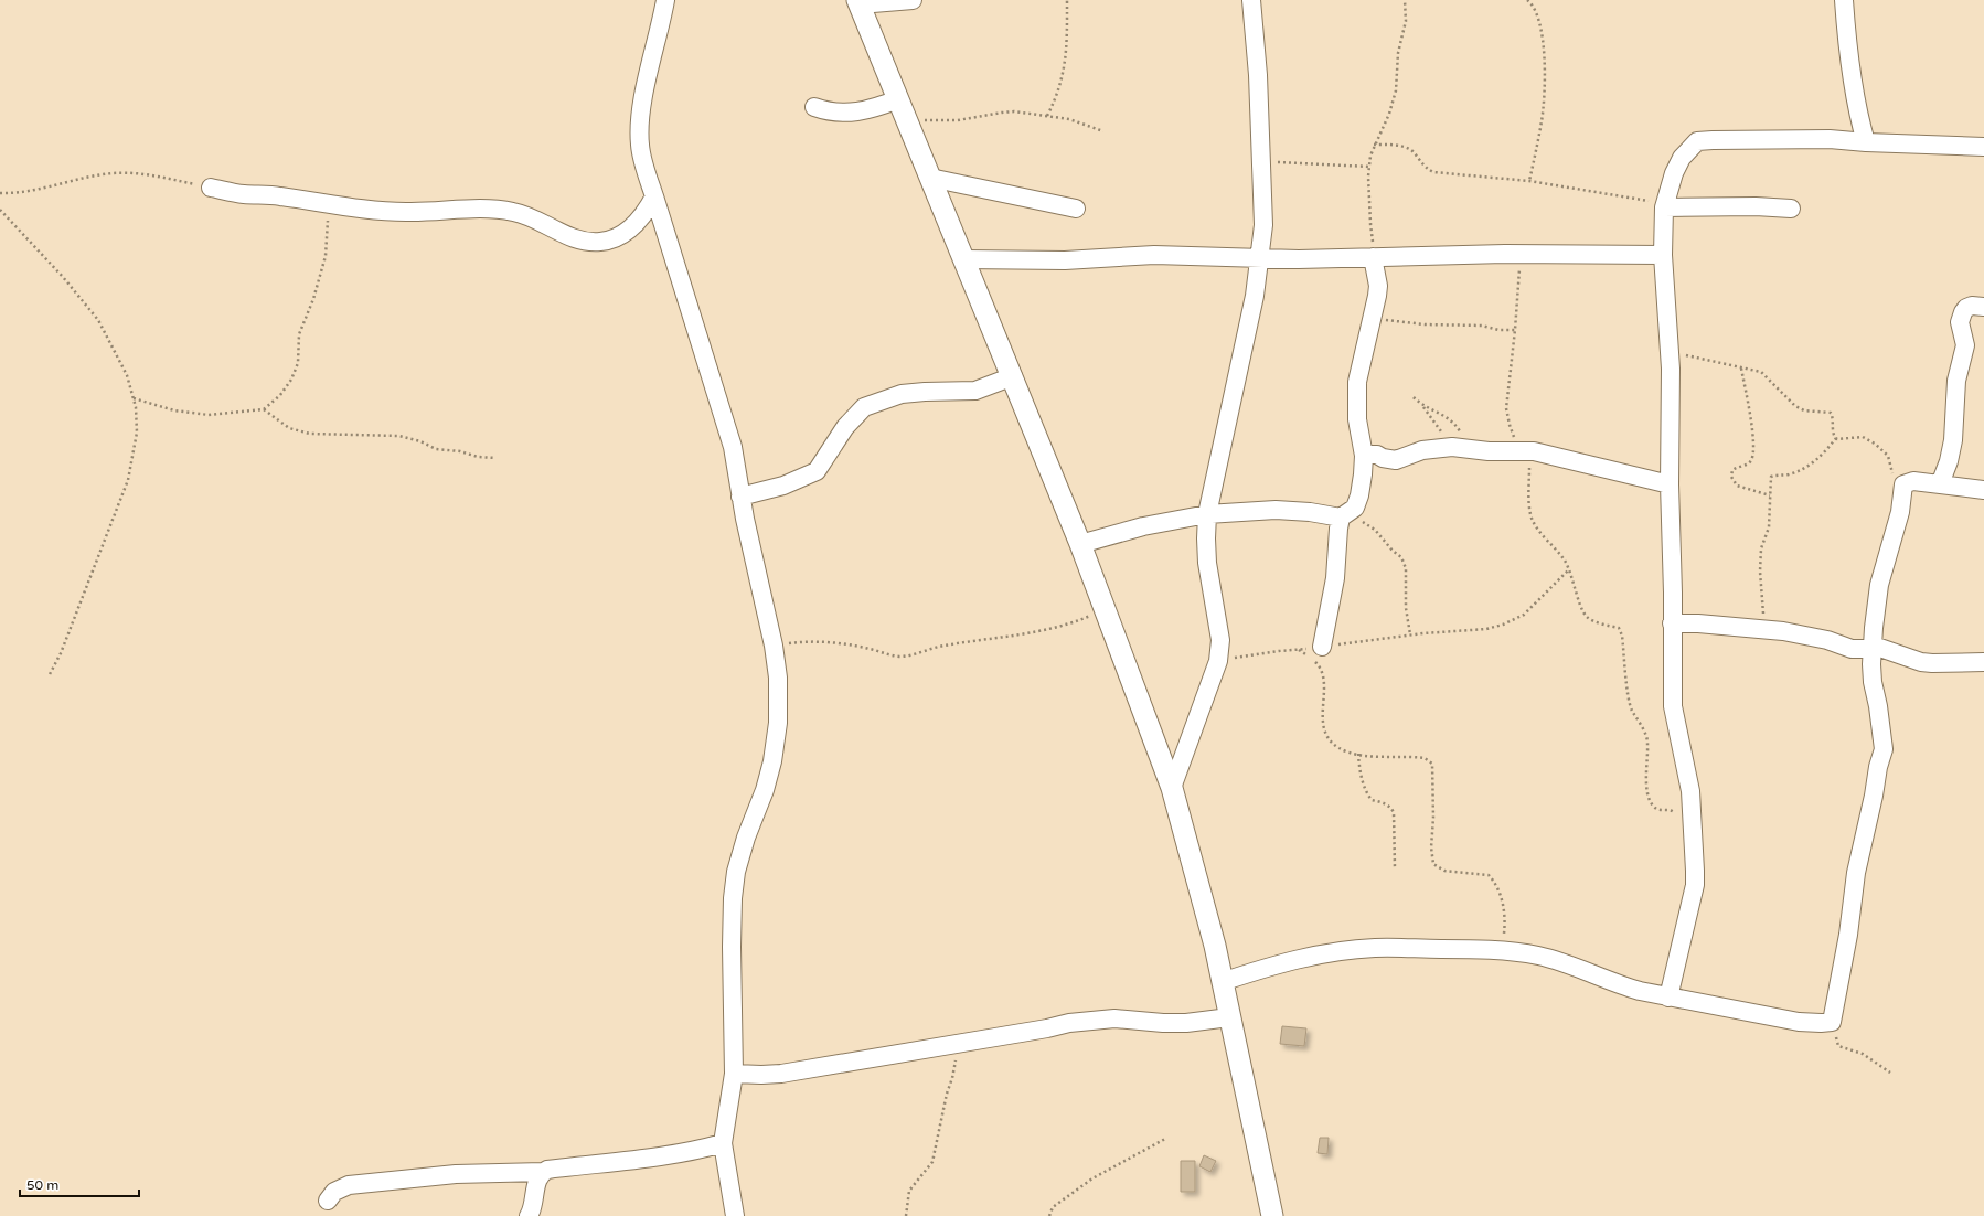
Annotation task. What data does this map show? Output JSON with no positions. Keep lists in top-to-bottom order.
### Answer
{
  "scale_bar": "50 m"
}
